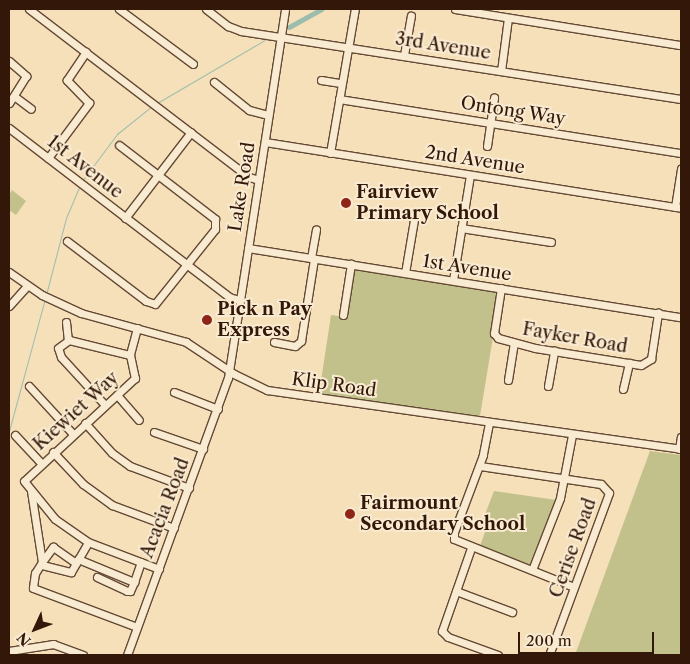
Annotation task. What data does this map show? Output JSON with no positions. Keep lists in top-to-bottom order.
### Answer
{
  "streets": {
    "street": [
      "3rd Avenue",
      "Ontong Way",
      "2nd Avenue",
      "1st Avenue",
      "Lake Road",
      "Fayker Road",
      "Klip Road",
      "Kiewiet Way",
      "Acacia Road",
      "Cerise Road"
    ]
  },
  "crossings": [
    ["3rd Avenue", "Lake Road"],
    ["2nd Avenue", "Lake Road"],
    ["1st Avenue", "Lake Road"],
    ["1st Avenue", "Fayker Road"],
    ["Lake Road", "Klip Road"],
    ["Lake Road", "Acacia Road"],
    ["Klip Road", "Kiewiet Way"],
    ["Klip Road", "Acacia Road"]
  ],
  "places": ["Fairview Primary School", "Pick n Pay Express", "Fairmount Secondary School"],
  "scale_bar": "200 m",
  "north": "bottom left"
}
